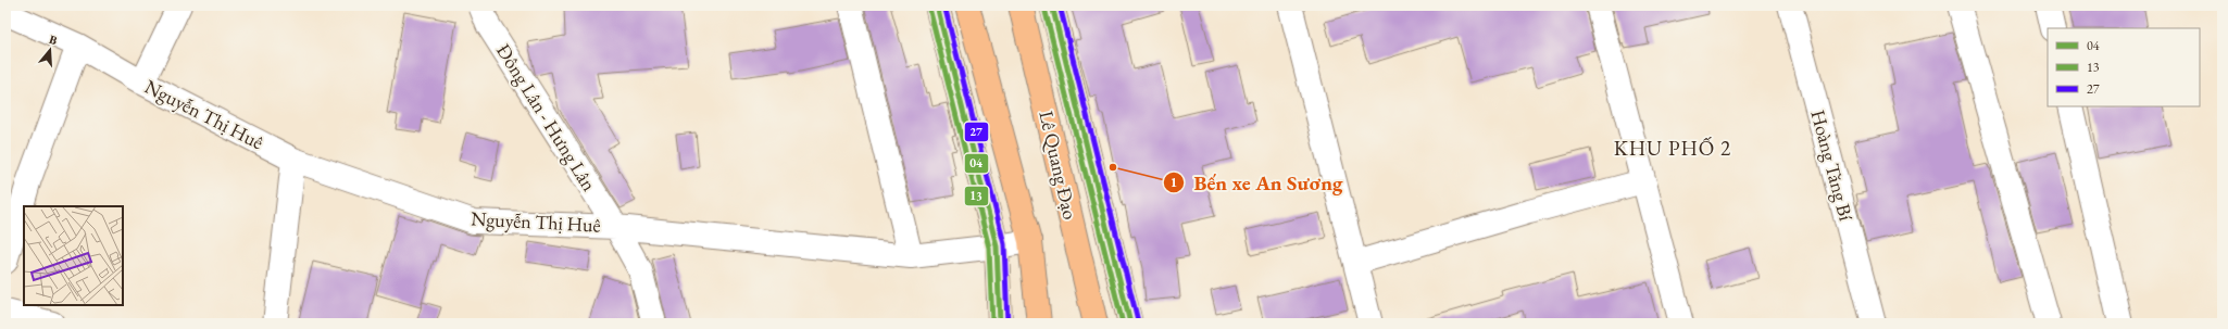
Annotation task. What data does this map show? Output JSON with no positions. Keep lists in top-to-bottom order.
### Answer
{
  "streets": {
    "highway": ["Lê Quang Đạo"],
    "street": ["Nguyễn Thị Huê", "Đông Lân - Hưng Lân", "Hoàng Tăng Bí"]
  },
  "crossings": [
    ["Nguyễn Thị Huê", "Đông Lân - Hưng Lân"]
  ],
  "districts": ["KHU PHỐ 2"],
  "places": ["Bến xe An Sương"],
  "lines": ["transit line 04", "transit line 27", "transit line 13"],
  "legend": ["04", "13", "27"],
  "north": "top"
}
